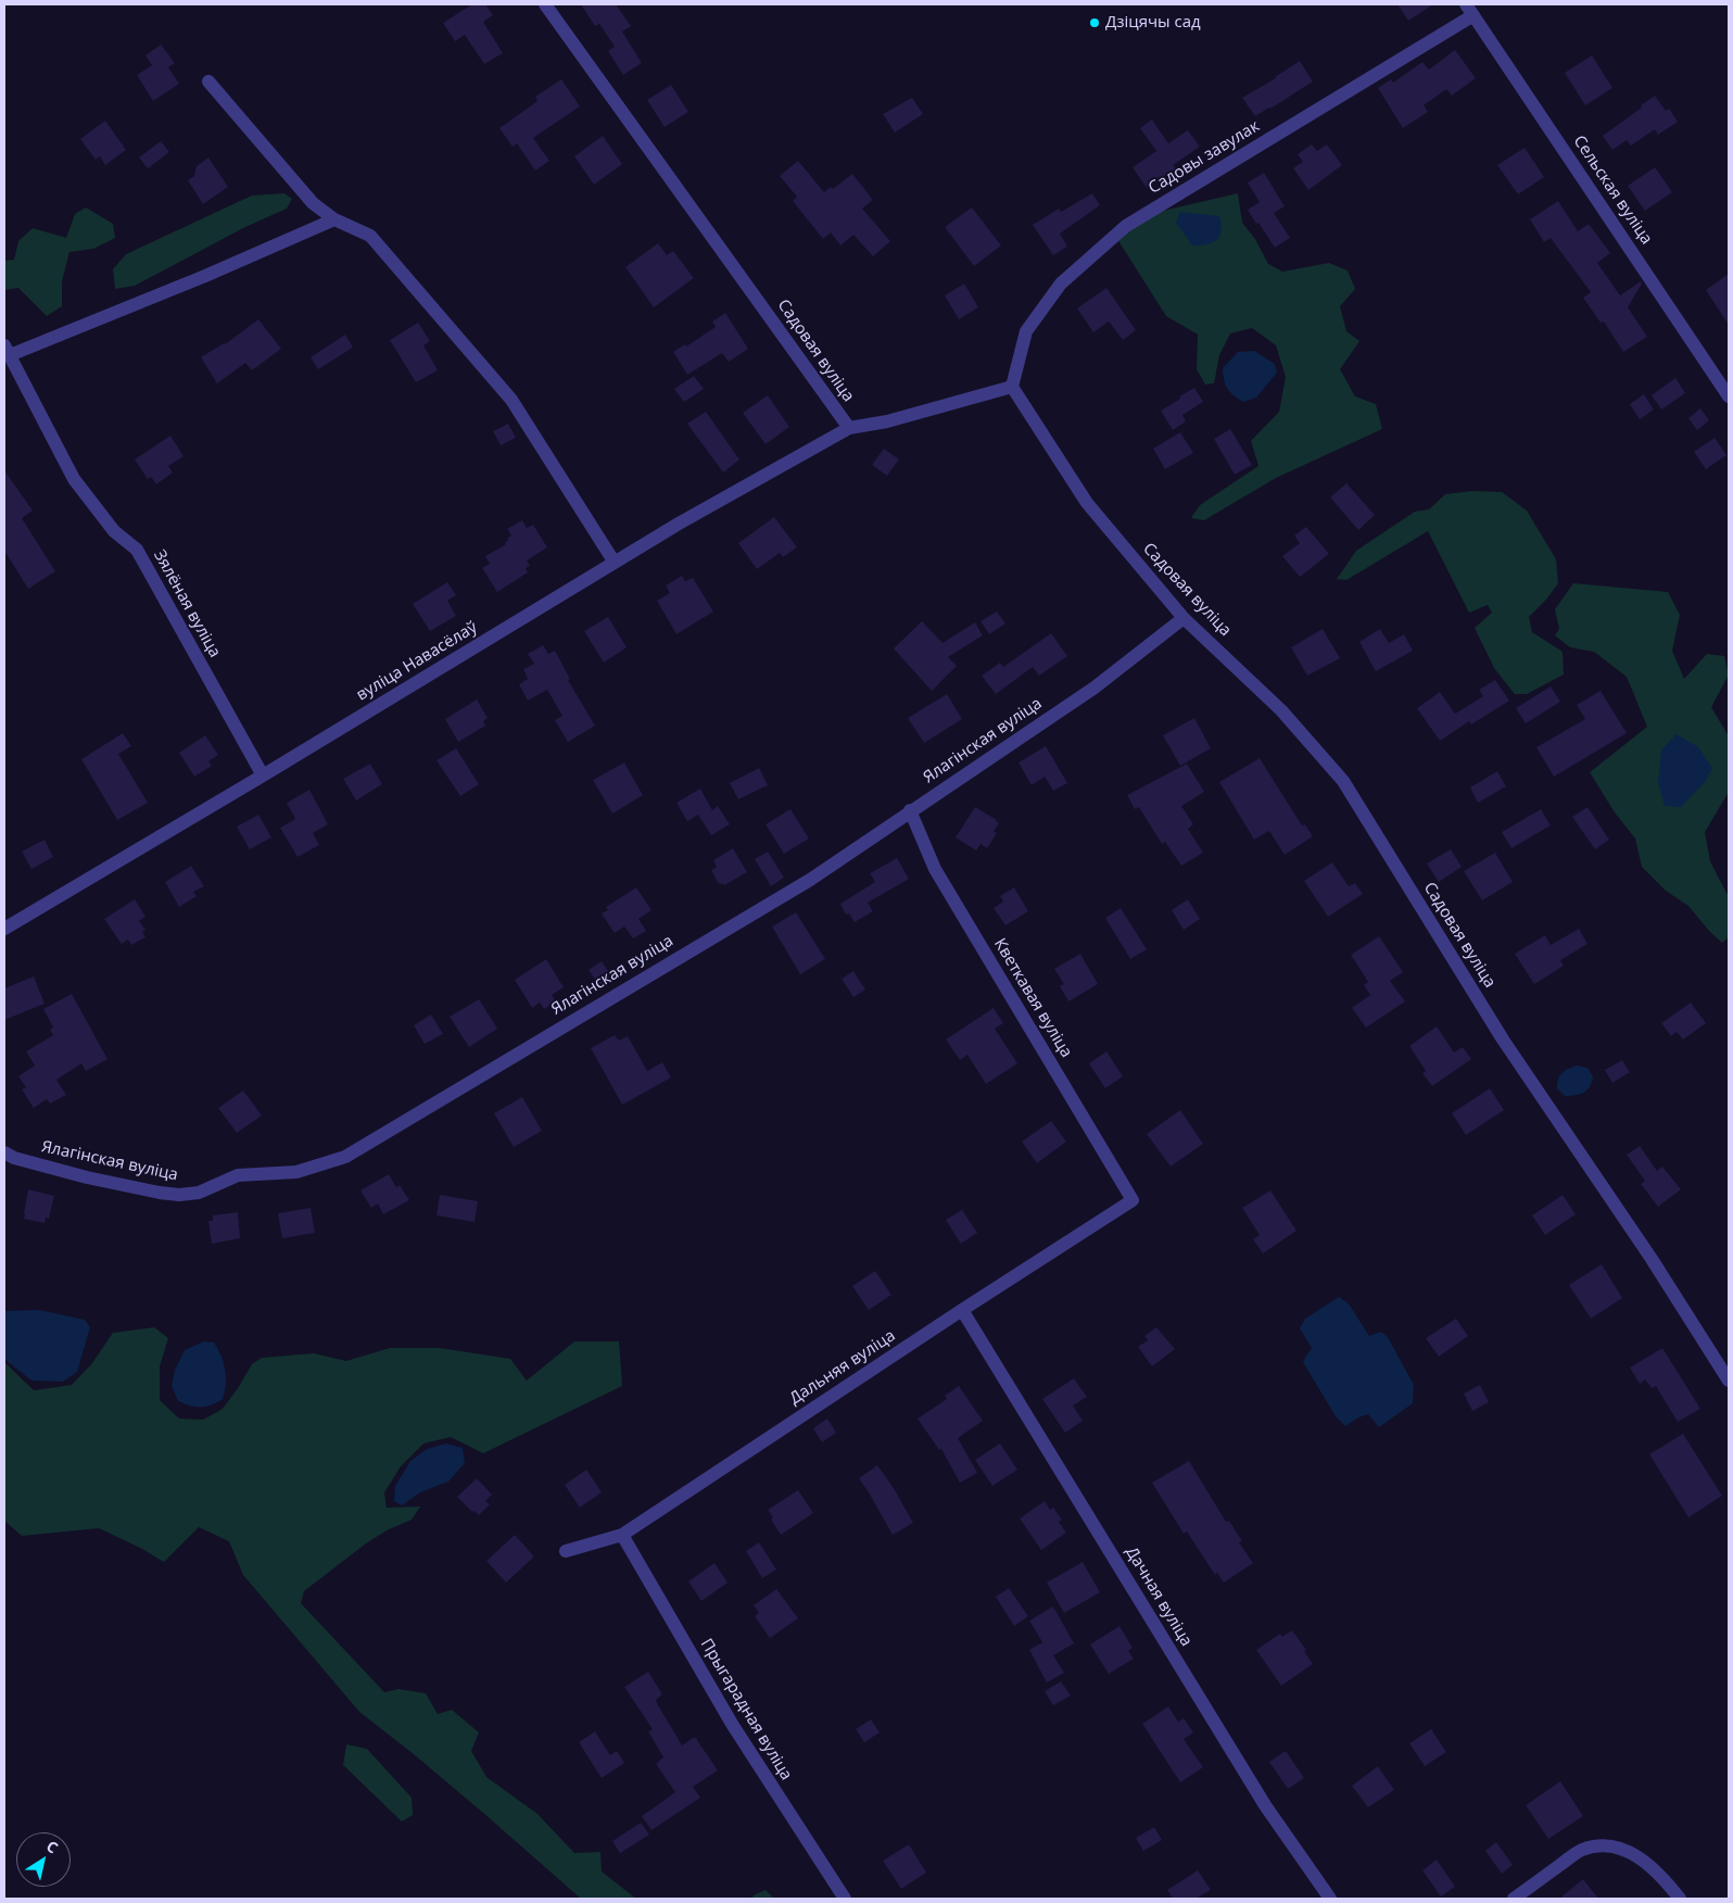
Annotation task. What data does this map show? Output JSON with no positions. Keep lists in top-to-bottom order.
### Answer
{
  "streets": {
    "street": [
      "Садовы завулак",
      "Сельская вуліца",
      "Садовая вуліца",
      "Зялёная вуліца",
      "вуліца Навасёлаў",
      "Ялагінская вуліца",
      "Кветкавая вуліца",
      "Дальняя вуліца",
      "Дачная вуліца",
      "Прыгарадная вуліца"
    ]
  },
  "crossings": [
    ["Садовы завулак", "Сельская вуліца"],
    ["Садовы завулак", "Садовая вуліца"],
    ["Садовая вуліца", "вуліца Навасёлаў"],
    ["Садовая вуліца", "Ялагінская вуліца"],
    ["Зялёная вуліца", "вуліца Навасёлаў"],
    ["Ялагінская вуліца", "Кветкавая вуліца"],
    ["Кветкавая вуліца", "Дальняя вуліца"],
    ["Дальняя вуліца", "Дачная вуліца"],
    ["Дальняя вуліца", "Прыгарадная вуліца"]
  ],
  "places": ["Дзіцячы сад"],
  "north": "top right"
}
